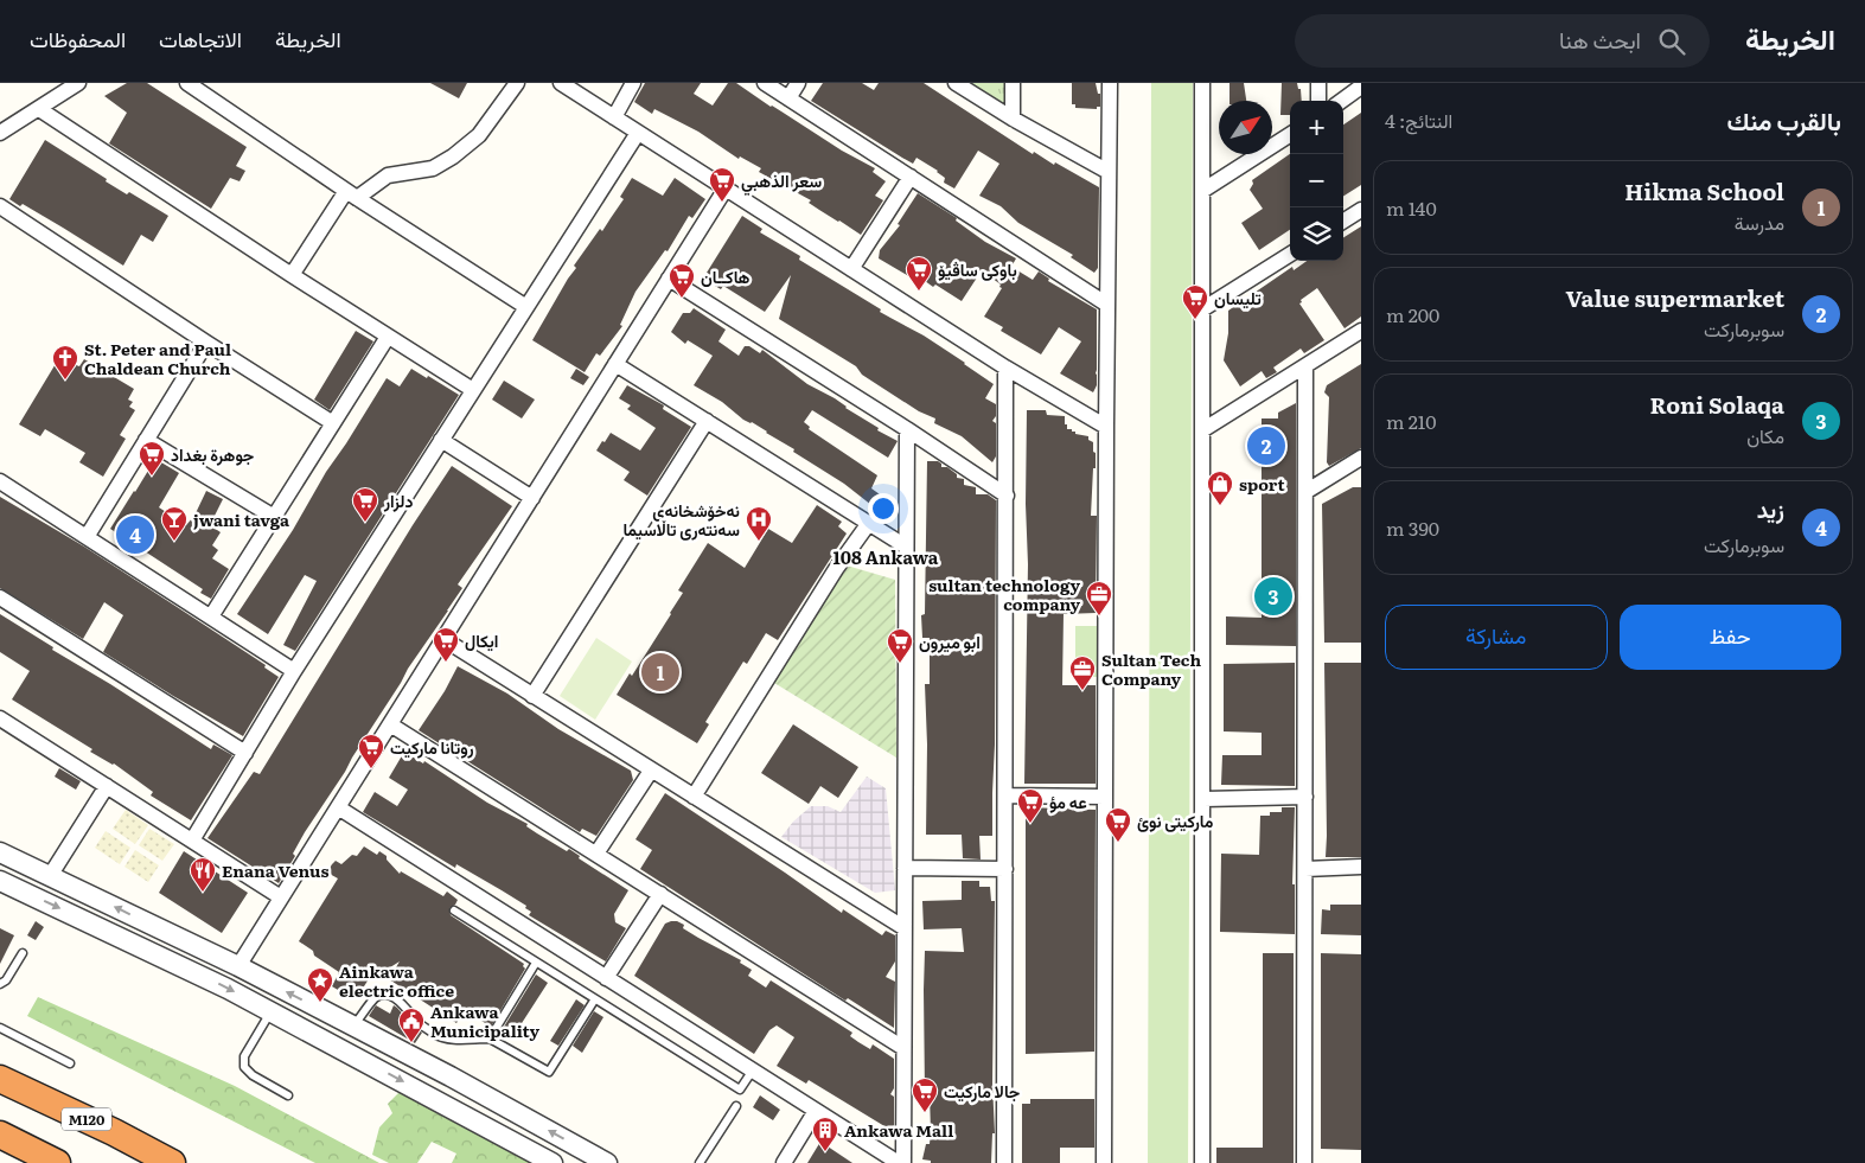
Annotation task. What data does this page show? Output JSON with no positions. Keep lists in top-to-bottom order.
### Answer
{
  "streets": {
    "highway": ["M120"]
  },
  "districts": ["108 Ankawa"],
  "places": {
    "supermarket": [
      "سعر الذهبي",
      "باوکی ساڤیۆ",
      "هاكــان",
      "تليسان",
      "جوهرة بغداد",
      "دلزار",
      "ايكال",
      "ابو ميرون",
      "روتانا ماركيت",
      "عه مؤ",
      "مارکیتی نوئ",
      "جالا ماركيت"
    ],
    "church": ["St. Peter and Paul Chaldean Church"],
    "shop": ["sport"],
    "bar": ["jwani tavga"],
    "hospital": ["نەخۆشخانەی سەنتەری تاڵاسیما"],
    "office": ["sultan technology company", "Sultan Tech Company"],
    "restaurant": ["Enana Venus"],
    "place": ["Ainkawa electric office"],
    "public building": ["Ankawa Municipality"],
    "building": ["Ankawa Mall"]
  },
  "north": "top right",
  "page": {
    "header": "الخريطة",
    "search": "ابحث هنا",
    "nav": ["الخريطة", "الاتجاهات", "المحفوظات"],
    "heading": ["بالقرب منك", "النتائج: 4"],
    "map_buttons": ["+", "−"],
    "list": [
      {
        "mark": "1",
        "name": "Hikma School",
        "note": "مدرسة",
        "value": "140 m"
      },
      {
        "mark": "2",
        "name": "Value supermarket",
        "note": "سوبرماركت",
        "value": "200 m"
      },
      {
        "mark": "3",
        "name": "Roni Solaqa",
        "note": "مكان",
        "value": "210 m"
      },
      {
        "mark": "4",
        "name": "زيد",
        "note": "سوبرماركت",
        "value": "390 m"
      }
    ],
    "pins": [
      "2",
      "4",
      "3",
      "1"
    ],
    "buttons": ["حفظ", "مشاركة"]
  }
}
